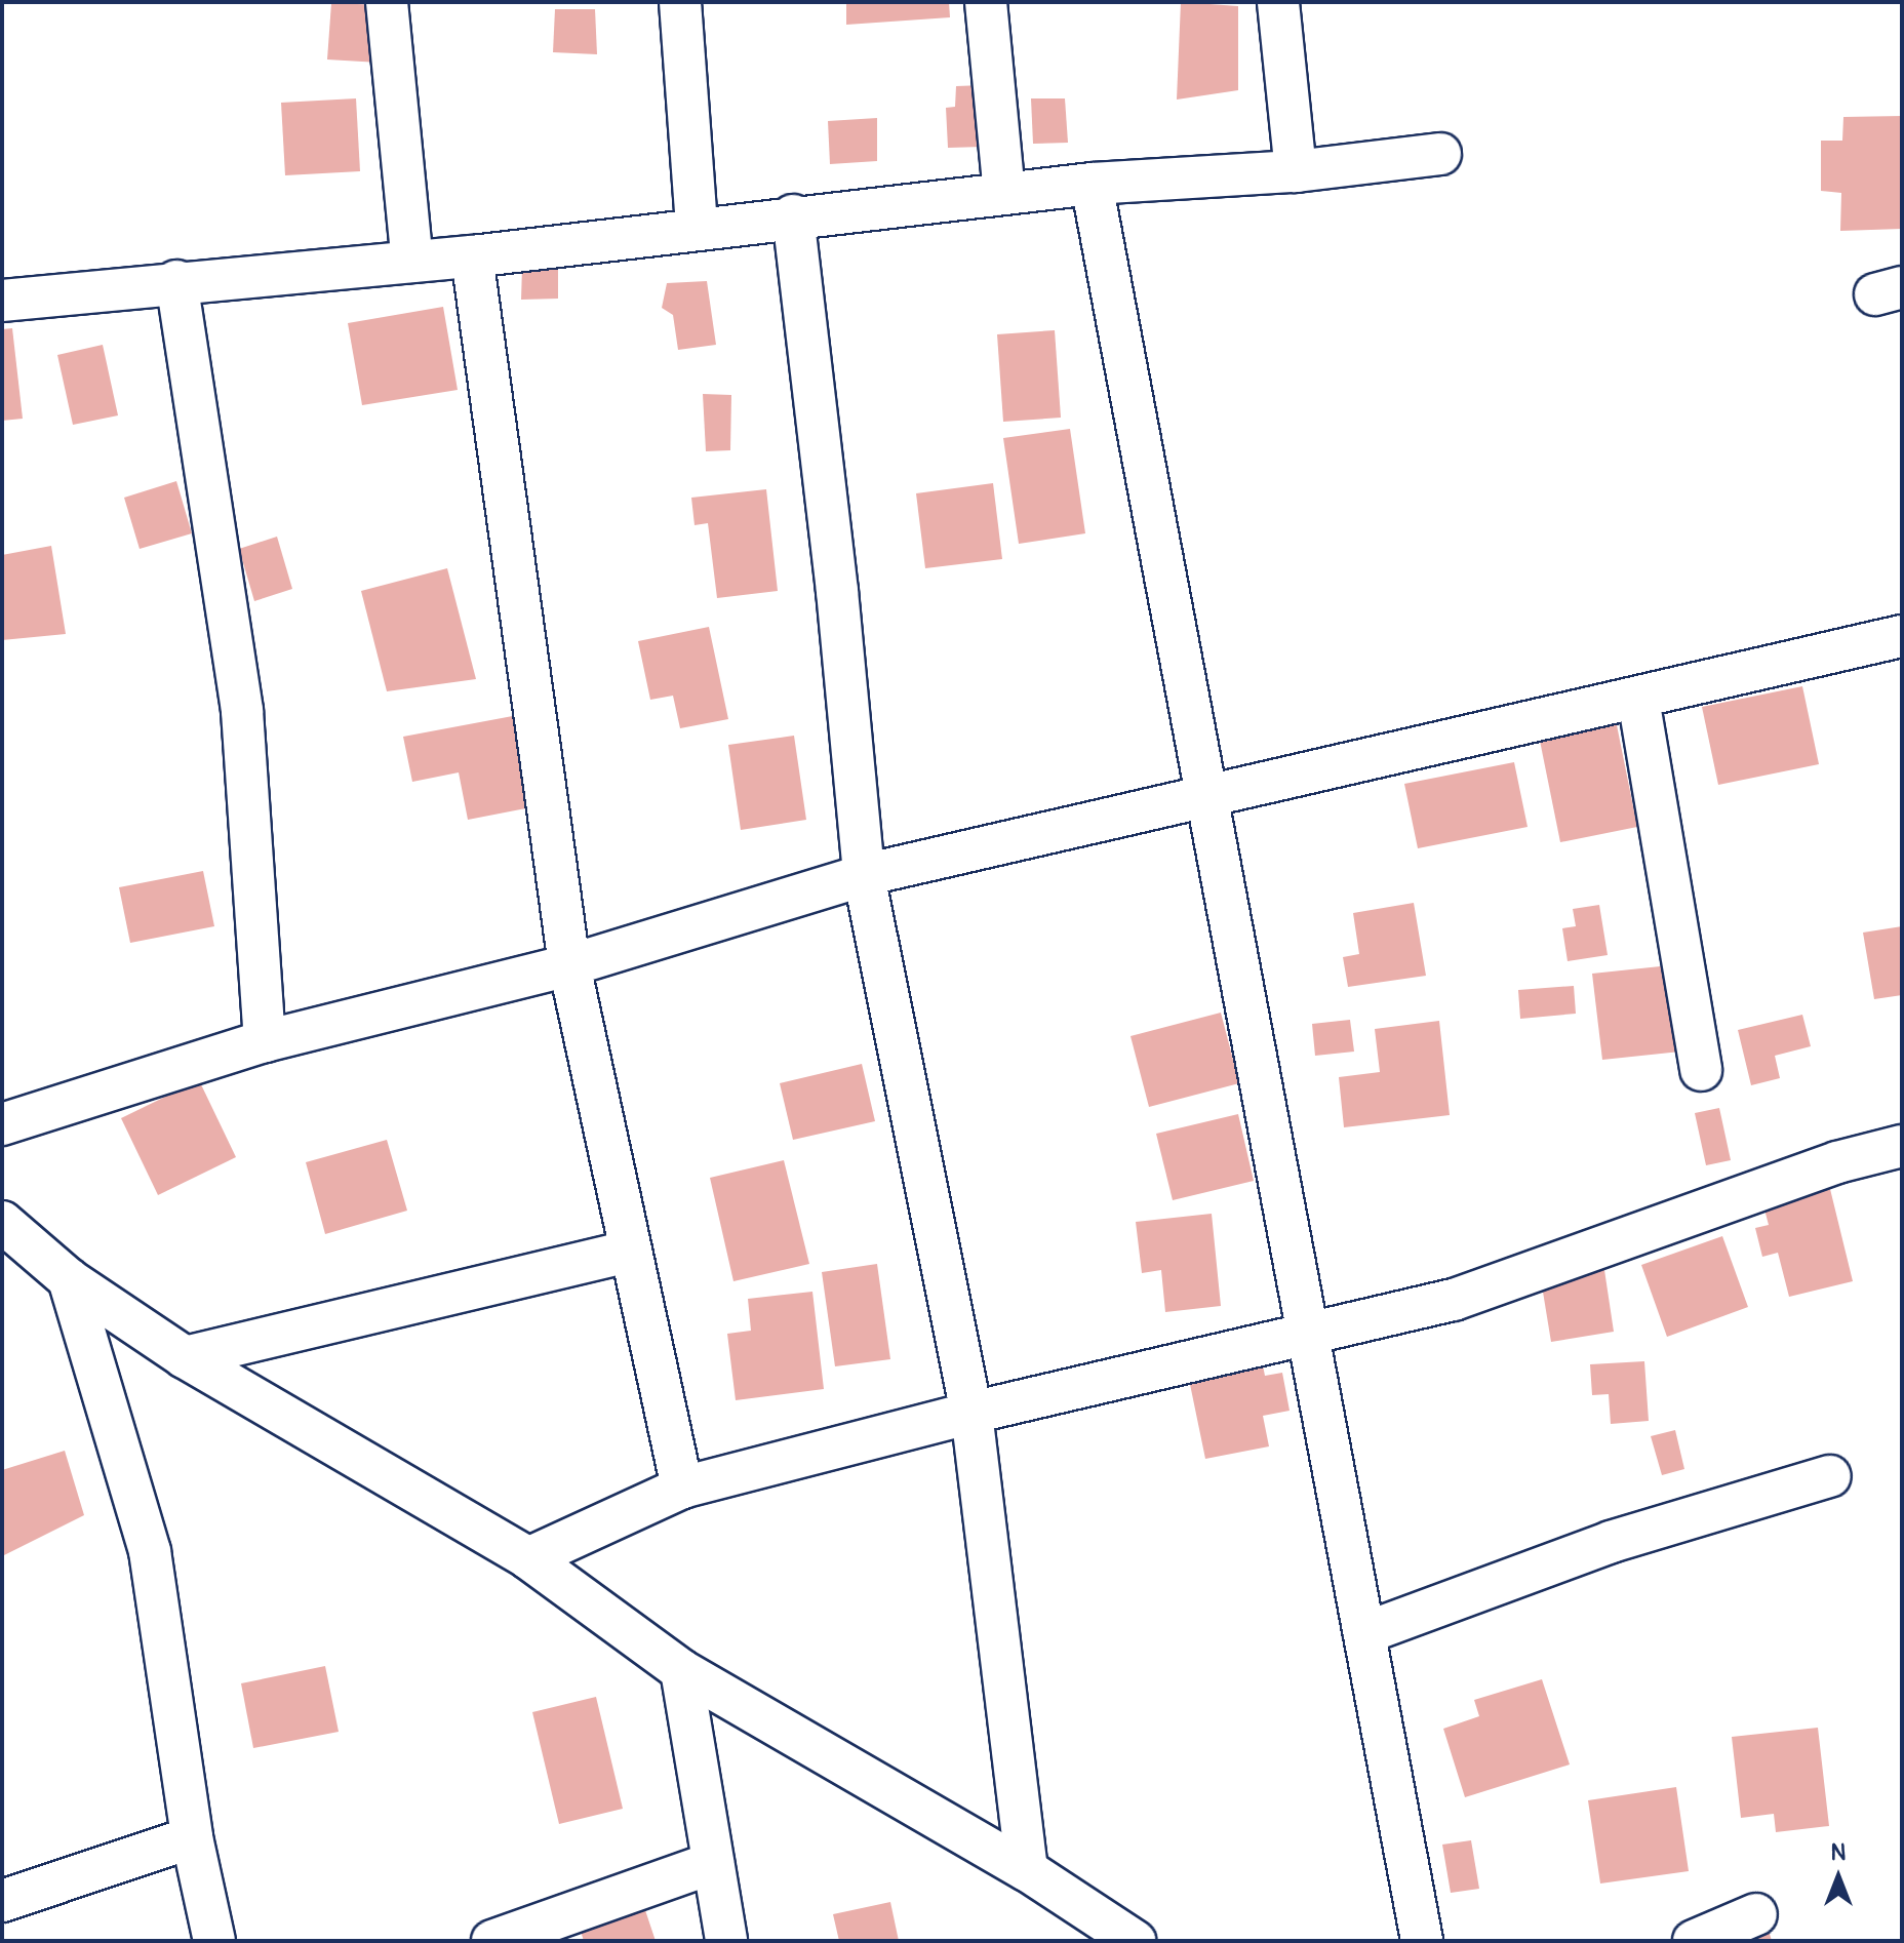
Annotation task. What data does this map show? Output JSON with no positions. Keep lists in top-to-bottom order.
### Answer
{
  "north": "top"
}
